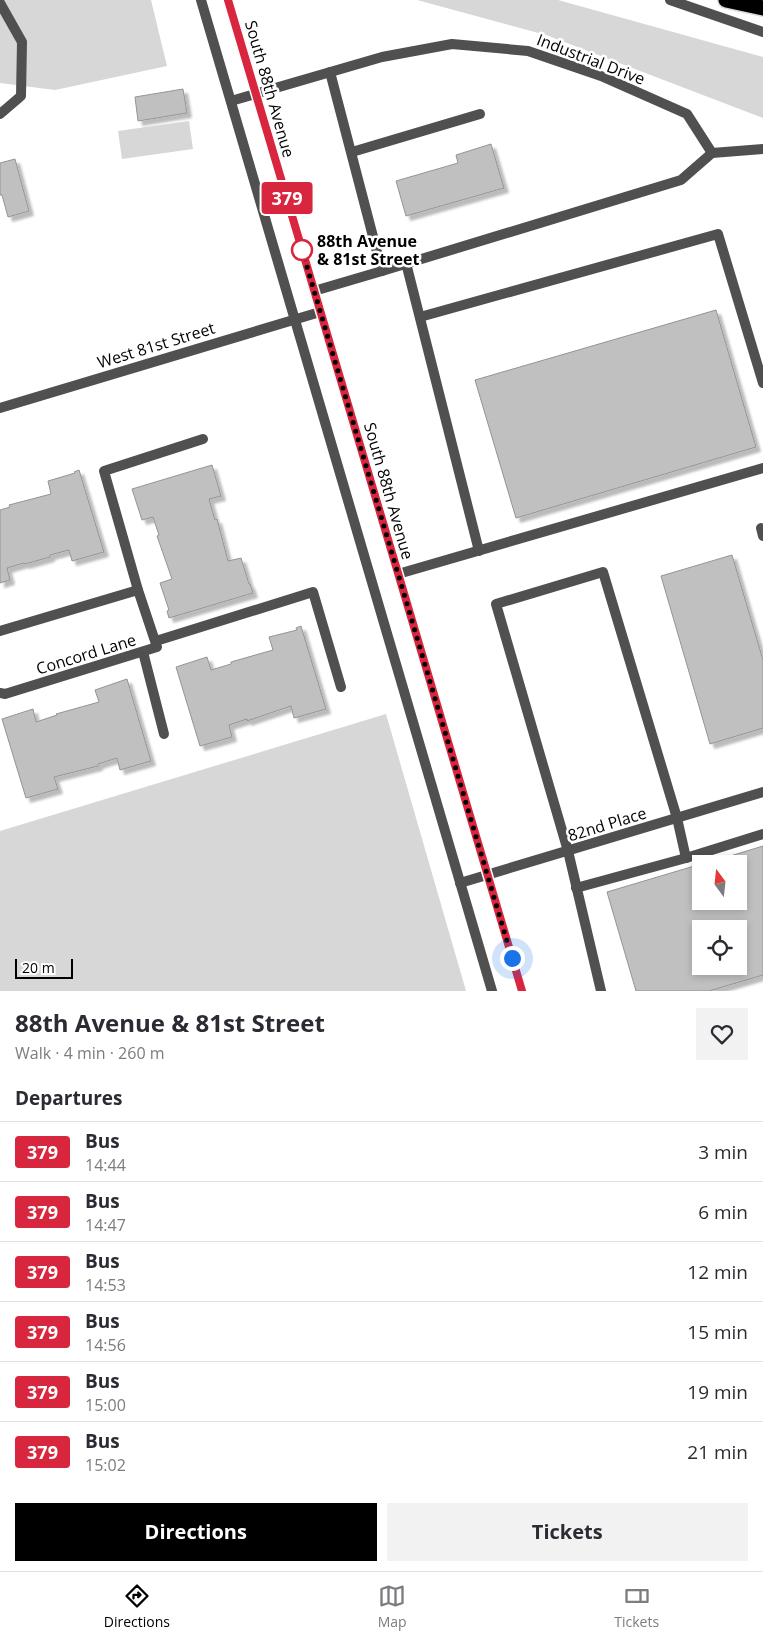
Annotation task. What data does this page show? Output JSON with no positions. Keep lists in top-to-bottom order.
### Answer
{
  "streets": {
    "street": [
      "Industrial Drive",
      "South 88th Avenue",
      "West 81st Street",
      "Concord Lane",
      "82nd Place"
    ]
  },
  "crossings": [
    ["Industrial Drive", "South 88th Avenue"],
    ["South 88th Avenue", "West 81st Street"],
    ["South 88th Avenue", "82nd Place"]
  ],
  "places": ["88th Avenue & 81st Street"],
  "lines": ["bus line 379"],
  "scale_bar": "20 m",
  "north": "top",
  "page": {
    "on_map": "379",
    "scale": "20 m",
    "heading": [
      ["88th Avenue & 81st Street", "Walk · 4 min · 260 m"],
      "Departures"
    ],
    "list": [
      {
        "mark": "379",
        "name": "Bus",
        "note": "14:44",
        "value": "3 min"
      },
      {
        "mark": "379",
        "name": "Bus",
        "note": "14:47",
        "value": "6 min"
      },
      {
        "mark": "379",
        "name": "Bus",
        "note": "14:53",
        "value": "12 min"
      },
      {
        "mark": "379",
        "name": "Bus",
        "note": "14:56",
        "value": "15 min"
      },
      {
        "mark": "379",
        "name": "Bus",
        "note": "15:00",
        "value": "19 min"
      },
      {
        "mark": "379",
        "name": "Bus",
        "note": "15:02",
        "value": "21 min"
      }
    ],
    "buttons": ["Directions", "Tickets"],
    "tabs": ["Directions", "Map", "Tickets"]
  }
}
